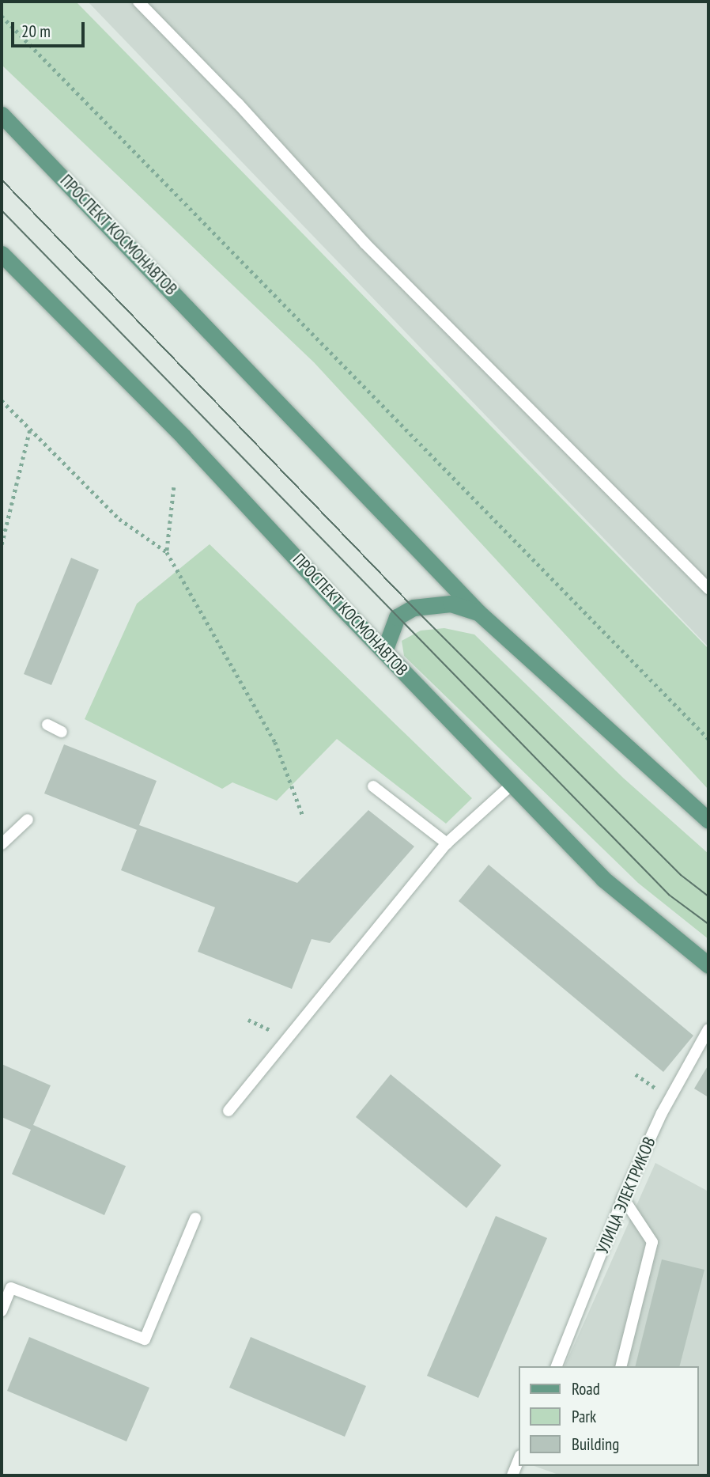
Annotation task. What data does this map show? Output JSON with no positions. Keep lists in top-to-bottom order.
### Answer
{
  "streets": {
    "main road": ["ПРОСПЕКТ КОСМОНАВТОВ"],
    "lane": ["УЛИЦА ЭЛЕКТРИКОВ"]
  },
  "legend": ["Road", "Park", "Building"],
  "scale_bar": "20 m"
}
